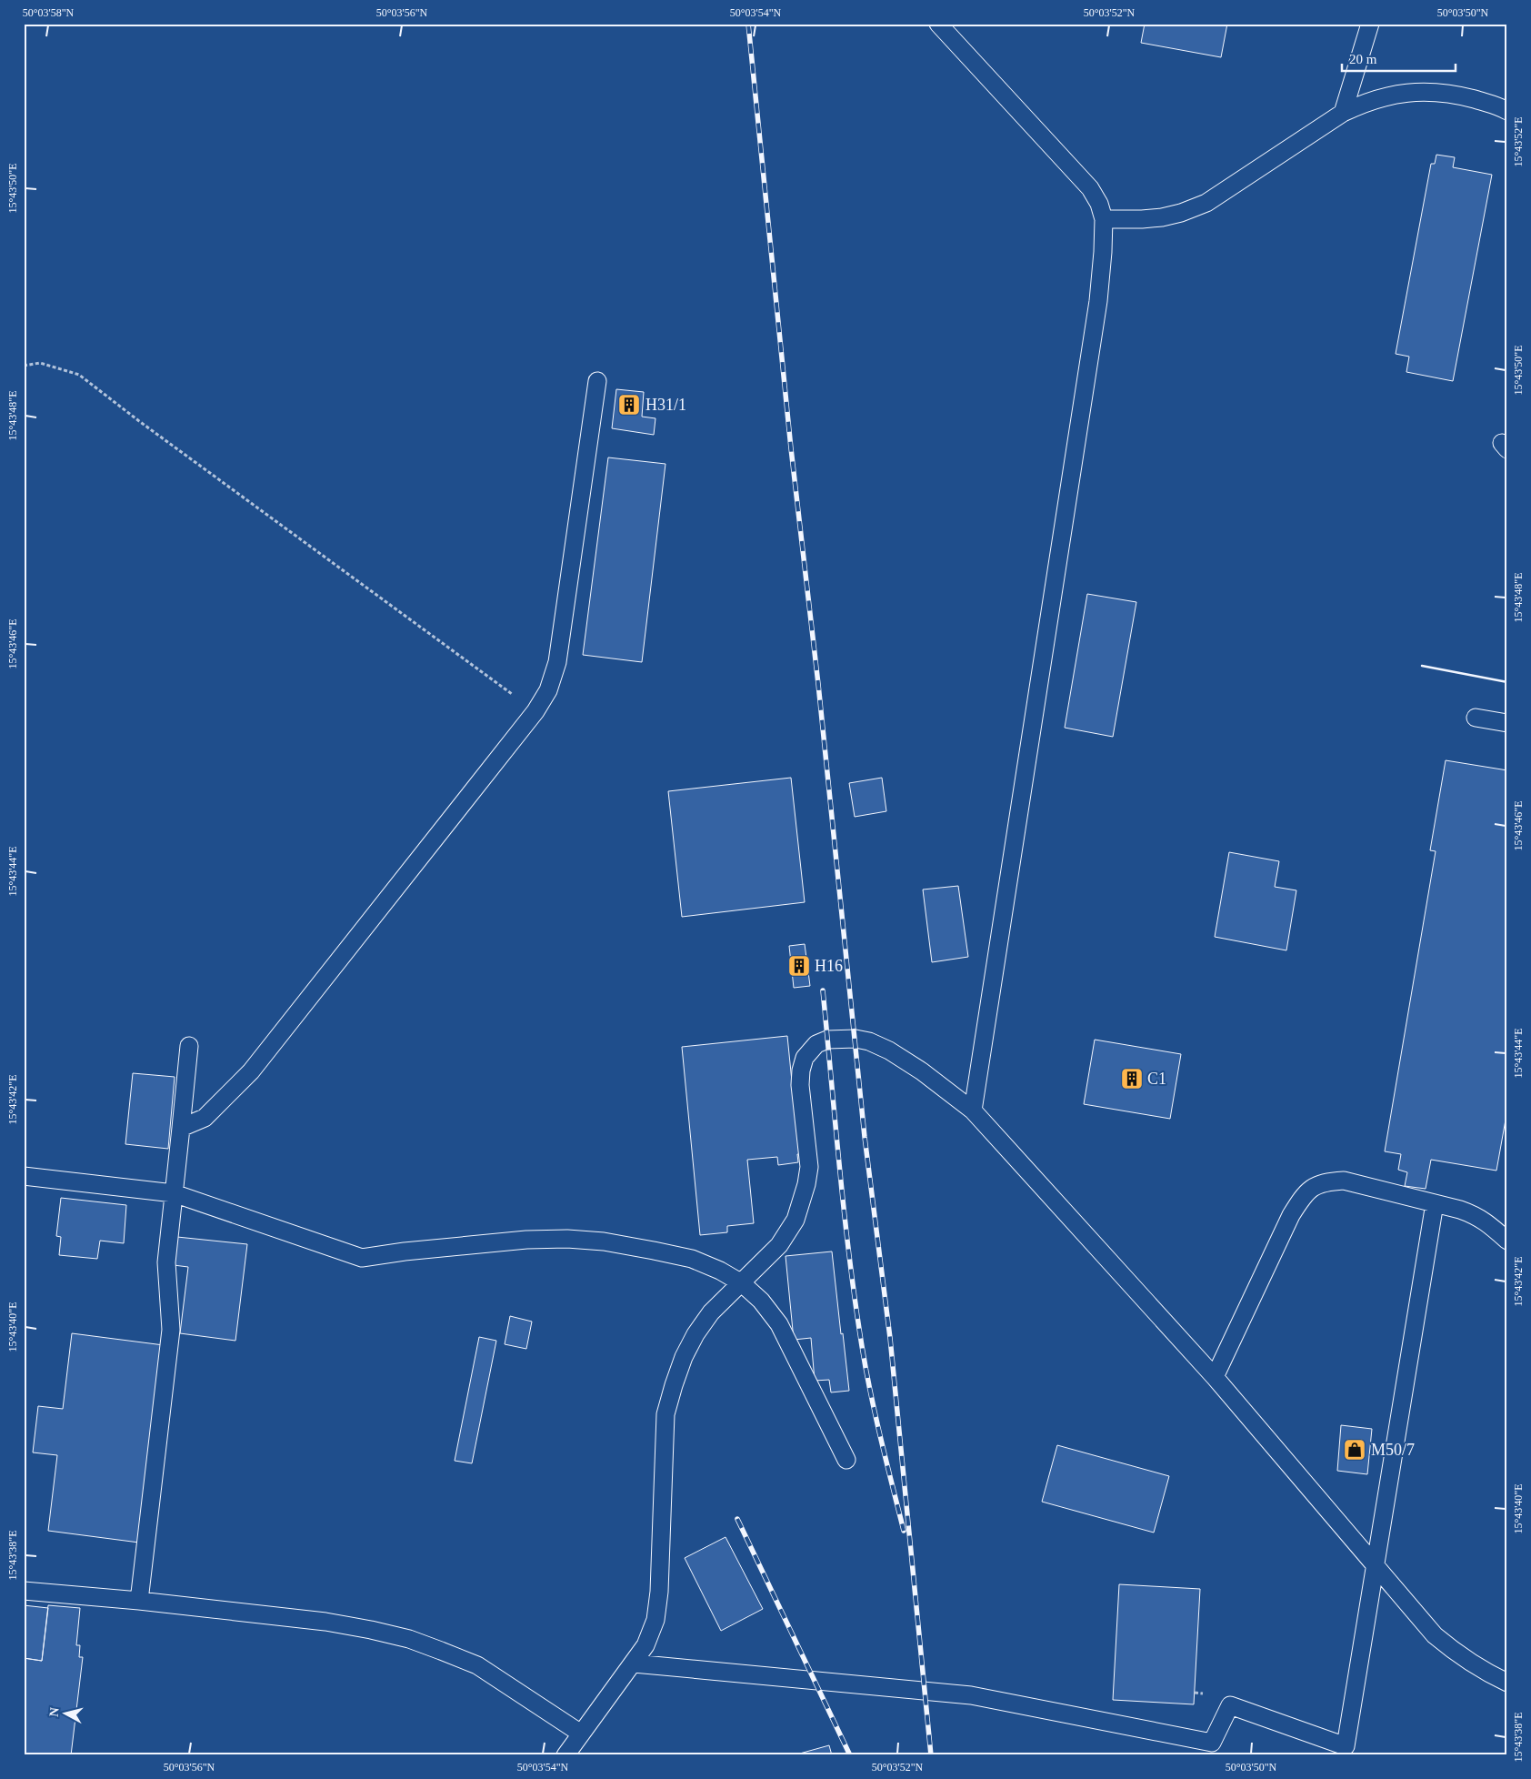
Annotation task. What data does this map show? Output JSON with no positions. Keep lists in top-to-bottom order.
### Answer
{
  "places": {
    "building": ["H31/1", "H16", "C1"],
    "shop": ["M50/7"]
  },
  "scale_bar": "20 m",
  "north": "left",
  "coordinates": [
    "50°03'58\"N",
    "50°03'56\"N",
    "50°03'54\"N",
    "50°03'52\"N",
    "50°03'50\"N",
    "15°43'52\"E",
    "15°43'50\"E",
    "15°43'48\"E",
    "15°43'46\"E",
    "15°43'44\"E",
    "15°43'42\"E",
    "15°43'40\"E",
    "15°43'38\"E"
  ]
}
